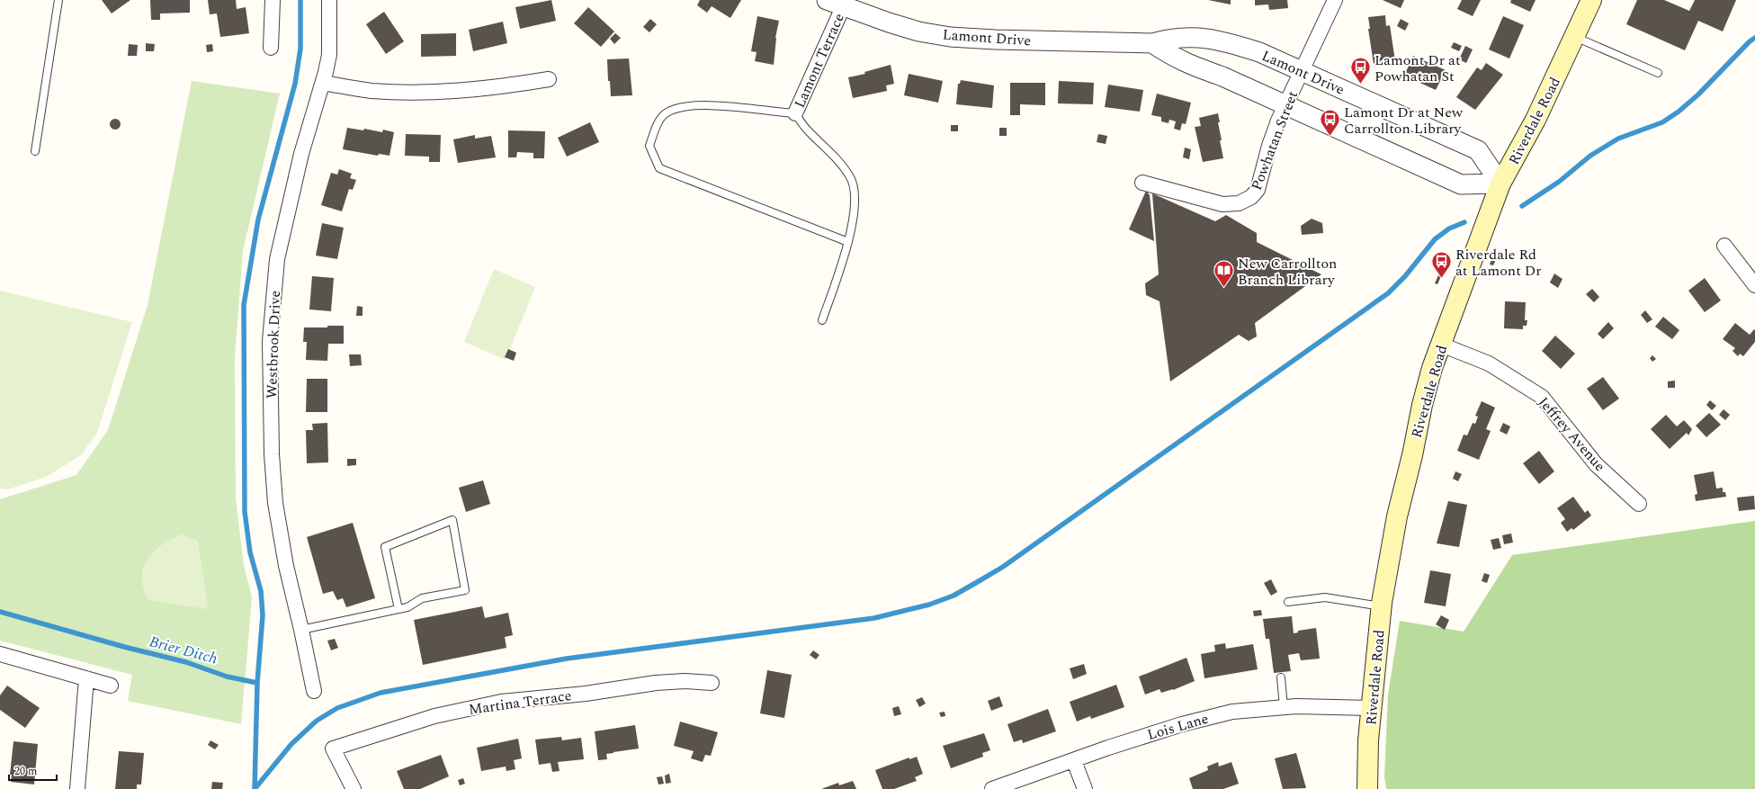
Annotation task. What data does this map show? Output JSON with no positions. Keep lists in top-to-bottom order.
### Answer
{
  "streets": {
    "main road": ["Riverdale Road"],
    "street": [
      "Lamont Drive",
      "Lamont Terrace",
      "Powhatan Street",
      "Westbrook Drive",
      "Jeffrey Avenue",
      "Martina Terrace",
      "Lois Lane"
    ]
  },
  "crossings": [
    ["Lamont Drive", "Lamont Terrace"],
    ["Lamont Drive", "Riverdale Road"],
    ["Lamont Drive", "Powhatan Street"],
    ["Riverdale Road", "Jeffrey Avenue"],
    ["Riverdale Road", "Lois Lane"]
  ],
  "water": ["Brier Ditch"],
  "places": {
    "bus stop": ["Lamont Dr at Powhatan St", "Lamont Dr at New Carrollton Library", "Riverdale Rd at Lamont Dr"],
    "library": ["New Carrollton Branch Library"]
  },
  "scale_bar": "20 m"
}
